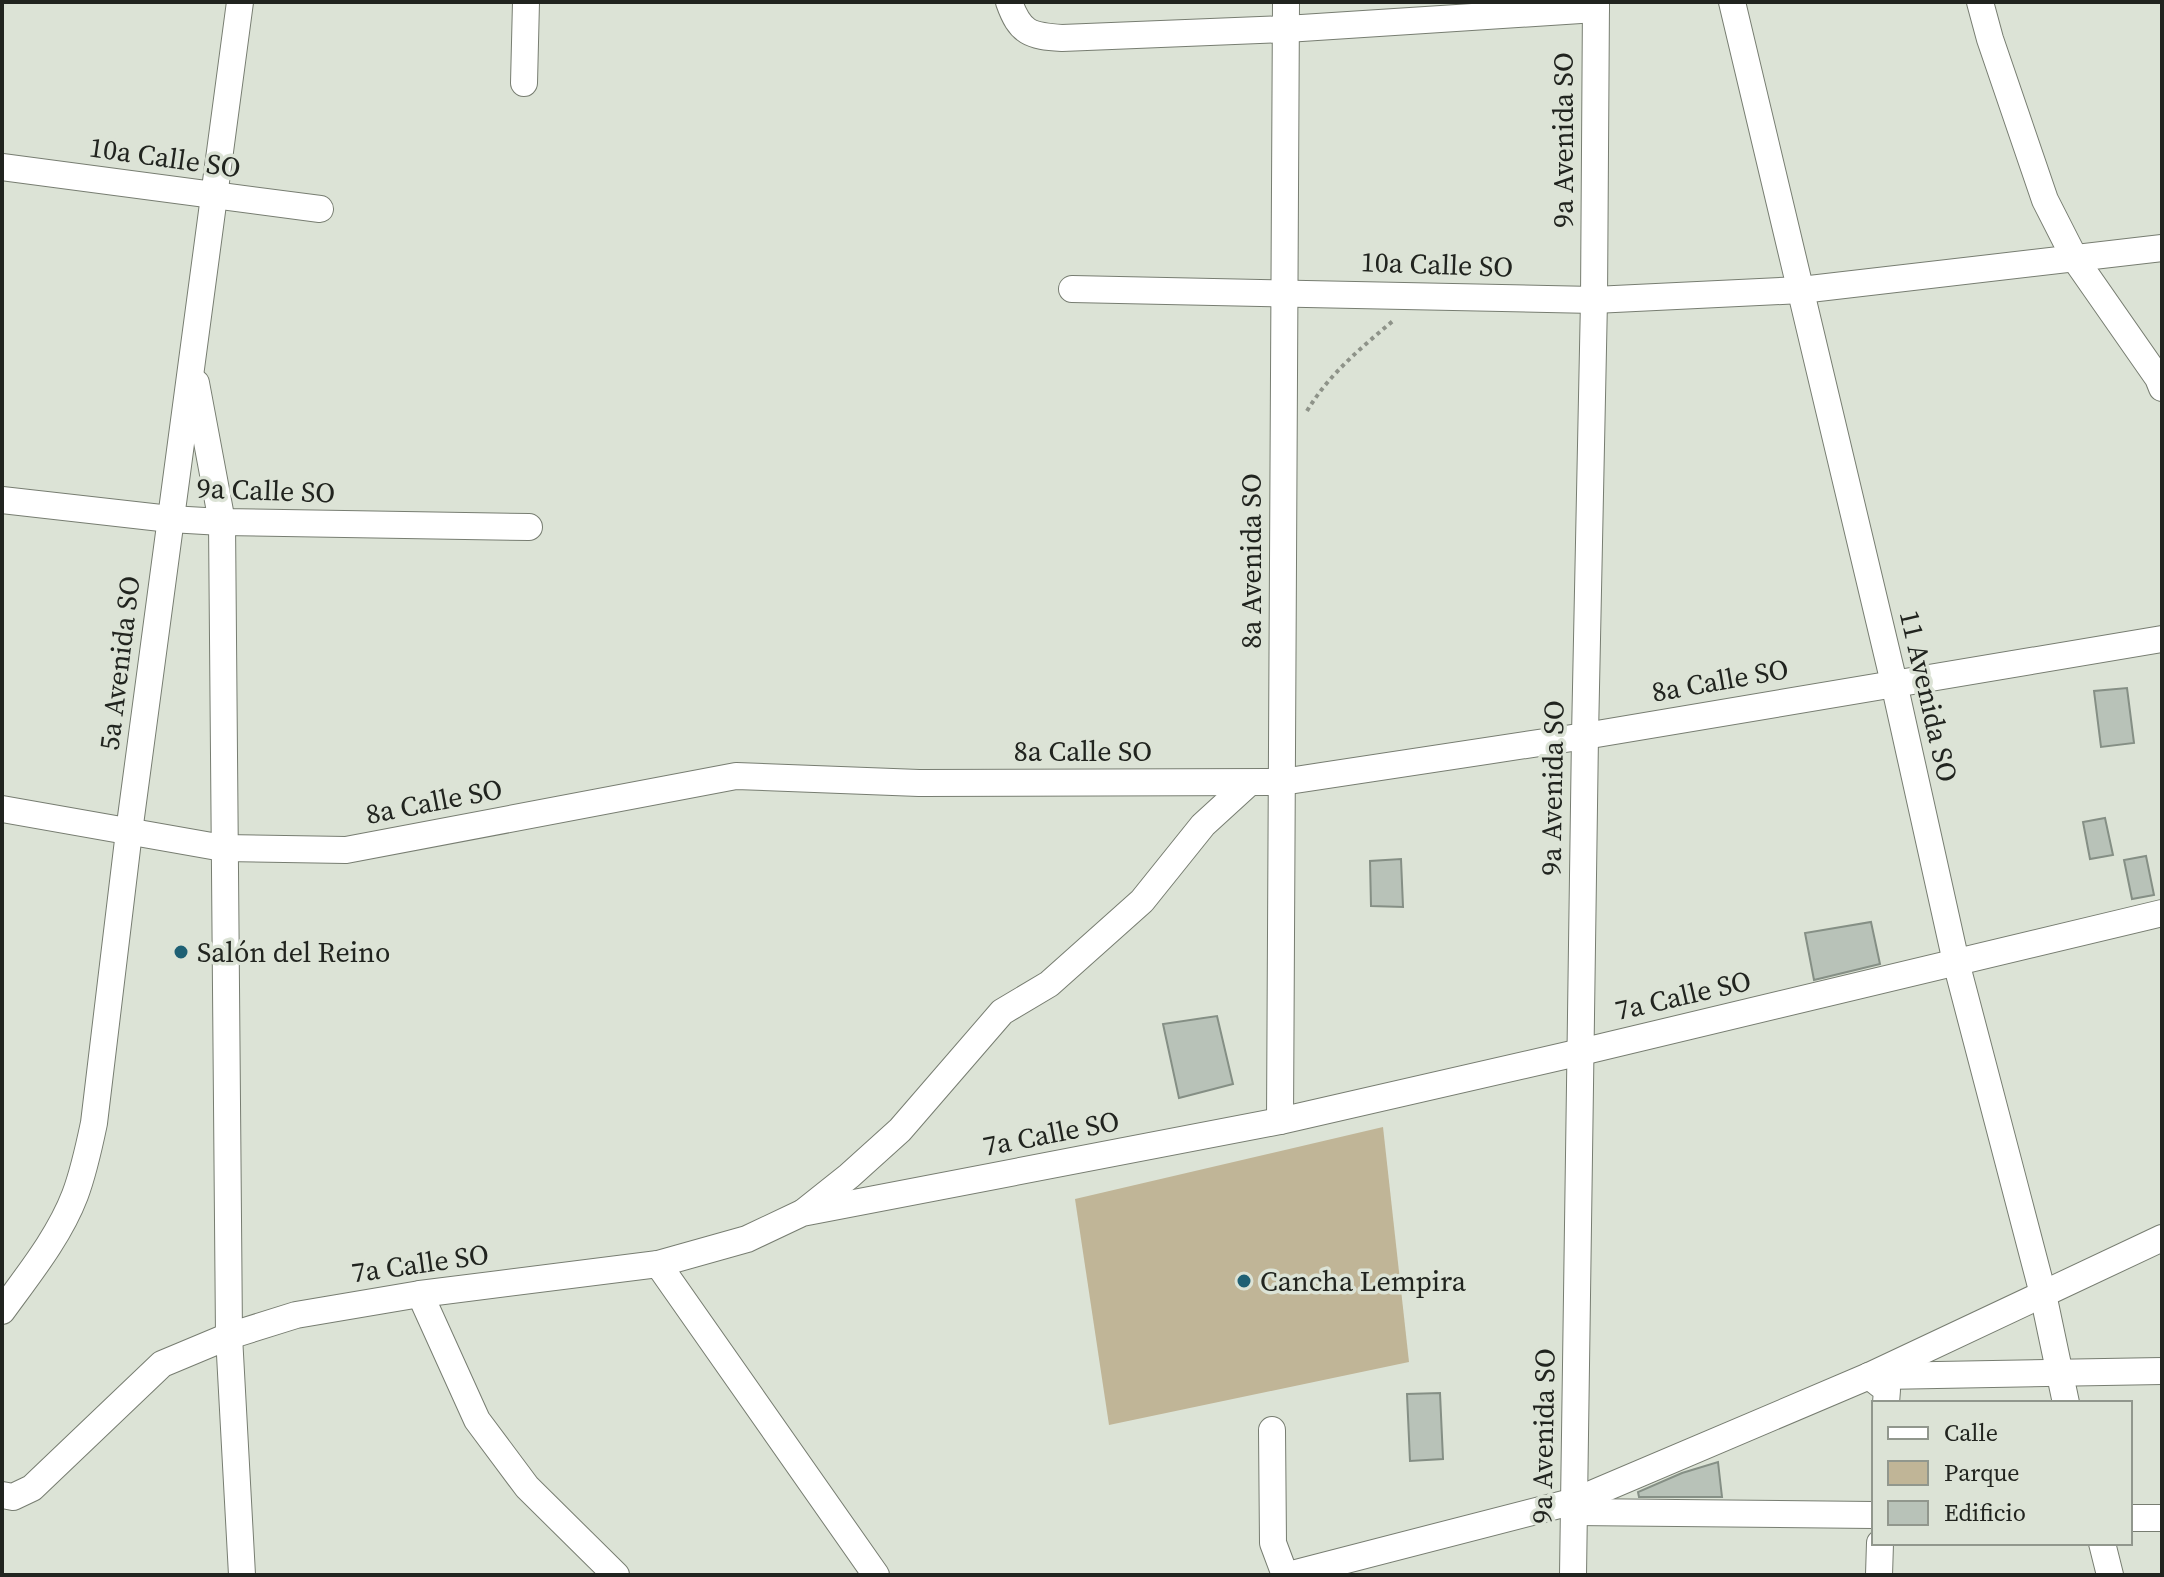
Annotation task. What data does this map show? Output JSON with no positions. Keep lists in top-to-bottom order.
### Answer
{
  "streets": {
    "street": [
      "9a Avenida SO",
      "10a Calle SO",
      "9a Calle SO",
      "8a Avenida SO",
      "5a Avenida SO",
      "8a Calle SO",
      "11 Avenida SO",
      "7a Calle SO"
    ]
  },
  "crossings": [
    ["9a Avenida SO", "10a Calle SO"],
    ["9a Avenida SO", "8a Calle SO"],
    ["9a Avenida SO", "7a Calle SO"],
    ["10a Calle SO", "8a Avenida SO"],
    ["10a Calle SO", "5a Avenida SO"],
    ["10a Calle SO", "11 Avenida SO"],
    ["9a Calle SO", "5a Avenida SO"],
    ["8a Avenida SO", "8a Calle SO"],
    ["8a Avenida SO", "7a Calle SO"],
    ["5a Avenida SO", "8a Calle SO"],
    ["8a Calle SO", "11 Avenida SO"],
    ["11 Avenida SO", "7a Calle SO"]
  ],
  "places": ["Salón del Reino", "Cancha Lempira"],
  "legend": ["Calle", "Parque", "Edificio"]
}
